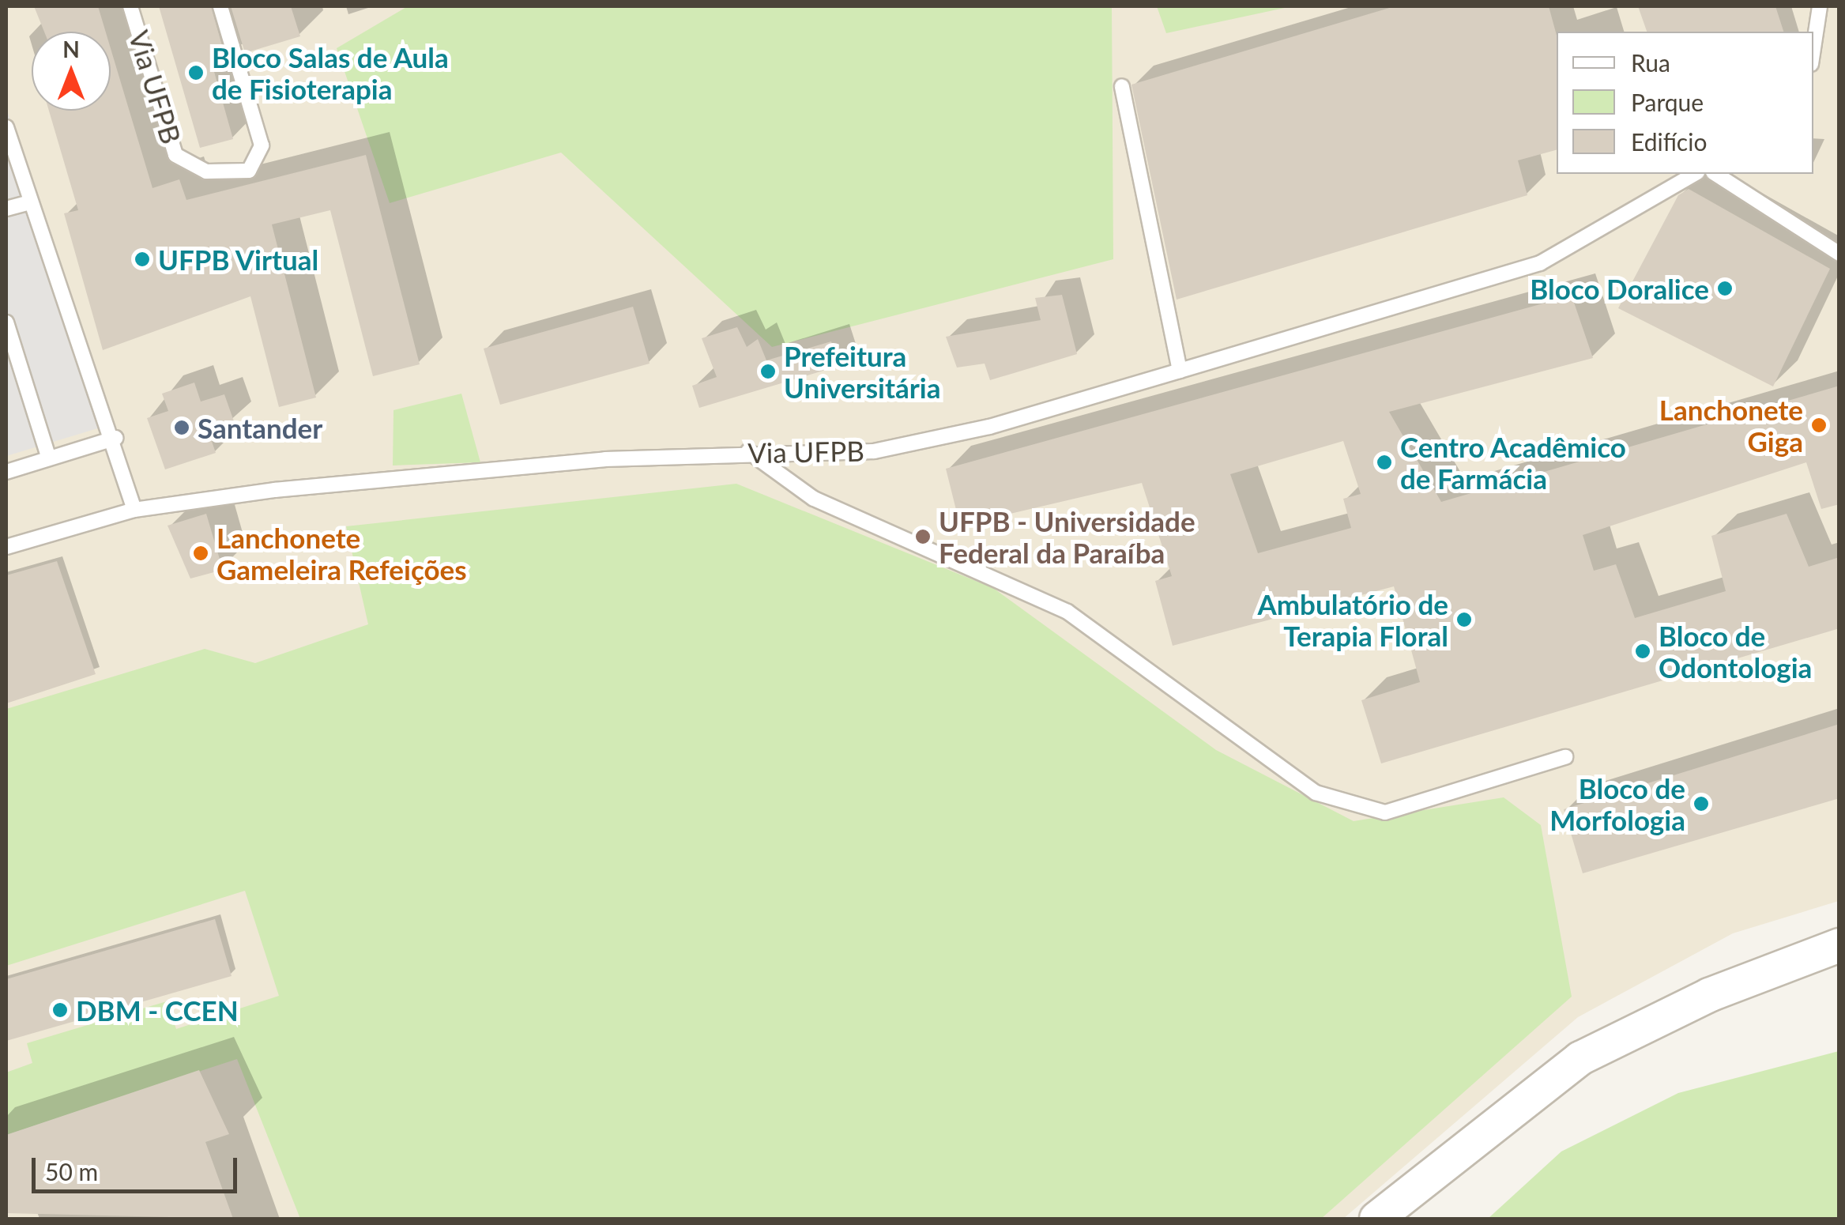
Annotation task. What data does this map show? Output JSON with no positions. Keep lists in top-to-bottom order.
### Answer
{
  "streets": {
    "lane": ["Via UFPB"]
  },
  "places": [
    "Bloco Salas de Aula de Fisioterapia",
    "UFPB Virtual",
    "Bloco Doralice",
    "Prefeitura Universitária",
    "Lanchonete Giga",
    "Santander",
    "Centro Acadêmico de Farmácia",
    "UFPB - Universidade Federal da Paraíba",
    "Lanchonete Gameleira Refeições",
    "Ambulatório de Terapia Floral",
    "Bloco de Odontologia",
    "Bloco de Morfologia",
    "DBM - CCEN"
  ],
  "legend": ["Rua", "Parque", "Edifício"],
  "scale_bar": "50 m",
  "north": "top"
}
